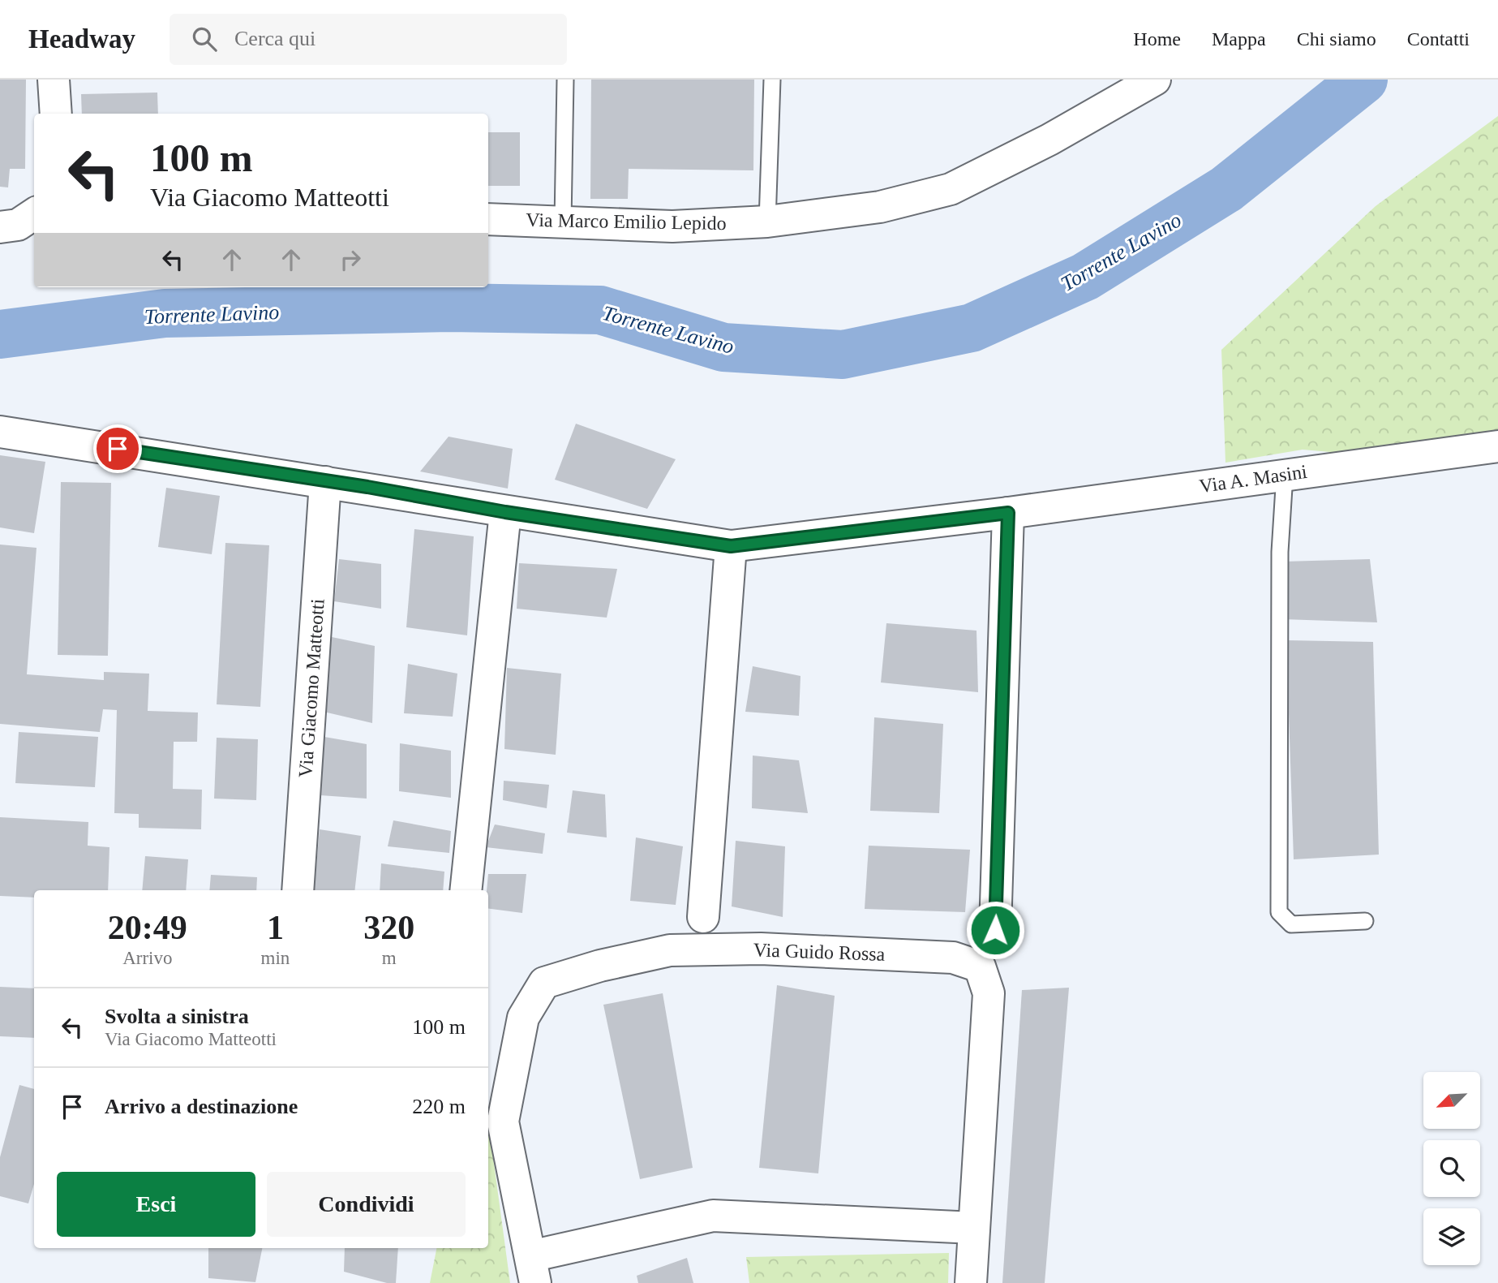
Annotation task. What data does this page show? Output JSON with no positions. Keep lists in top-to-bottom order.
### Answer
{
  "streets": {
    "street": [
      "Via Marco Emilio Lepido",
      "Via A. Masini",
      "Via Giacomo Matteotti",
      "Via Guido Rossa"
    ]
  },
  "water": ["Torrente Lavino"],
  "north": "bottom left",
  "page": {
    "header": "Headway",
    "search": "Cerca qui",
    "nav": [
      "Home",
      "Mappa",
      "Chi siamo",
      "Contatti"
    ],
    "turn": ["100 m", "Via Giacomo Matteotti"],
    "eta": [
      "20:49",
      "Arrivo",
      "1",
      "min",
      "320",
      "m"
    ],
    "list": [
      {
        "name": "Svolta a sinistra",
        "note": "Via Giacomo Matteotti",
        "value": "100 m"
      },
      {
        "name": "Arrivo a destinazione",
        "value": "220 m"
      }
    ],
    "buttons": ["Esci", "Condividi"]
  }
}
